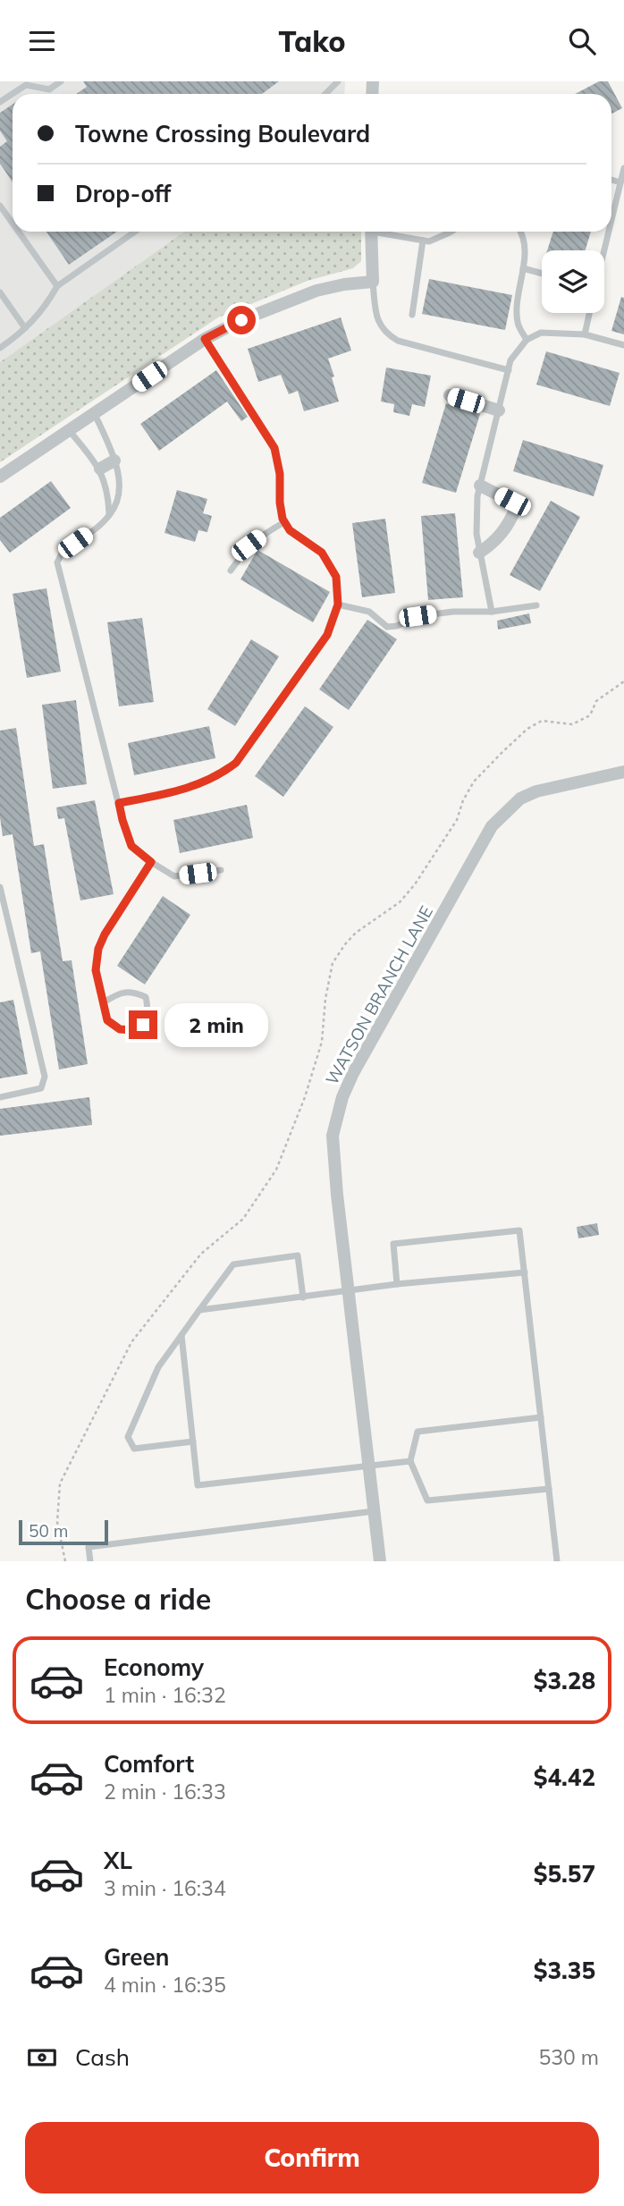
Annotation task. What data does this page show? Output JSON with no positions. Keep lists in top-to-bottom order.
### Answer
{
  "streets": {
    "street": ["WATSON BRANCH LANE"]
  },
  "scale_bar": "50 m",
  "page": {
    "header": "Tako",
    "banner": ["Towne Crossing Boulevard", "Drop-off"],
    "bubble": "2 min",
    "scale": "50 m",
    "heading": "Choose a ride",
    "list": [
      {
        "name": "Economy",
        "note": "1 min · 16:32",
        "value": "$3.28"
      },
      {
        "name": "Comfort",
        "note": "2 min · 16:33",
        "value": "$4.42"
      },
      {
        "name": "XL",
        "note": "3 min · 16:34",
        "value": "$5.57"
      },
      {
        "name": "Green",
        "note": "4 min · 16:35",
        "value": "$3.35"
      }
    ],
    "pay": ["Cash", "530 m"],
    "buttons": "Confirm"
  }
}
